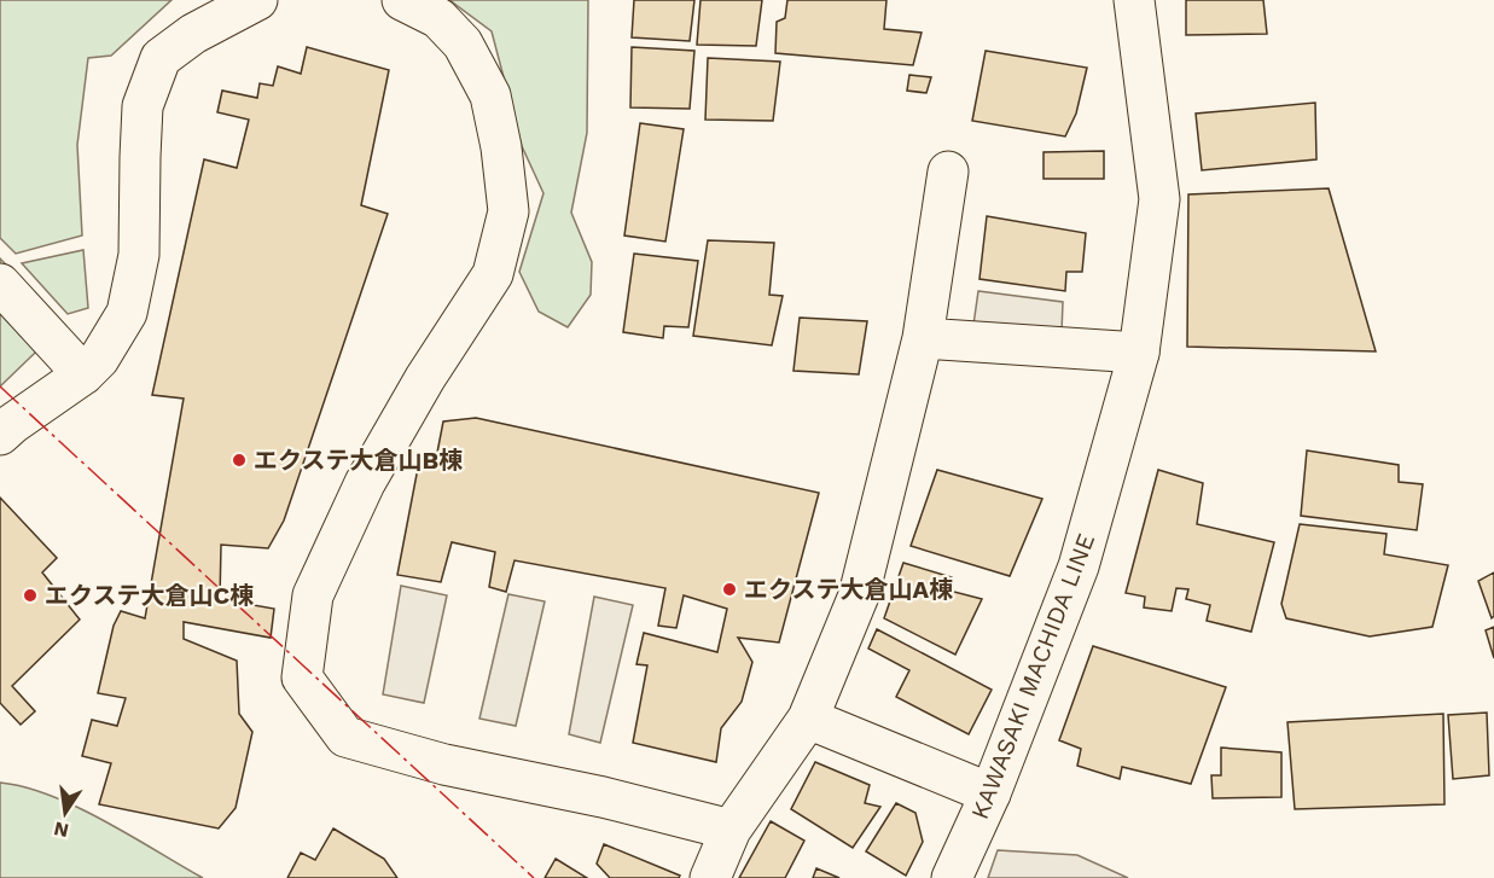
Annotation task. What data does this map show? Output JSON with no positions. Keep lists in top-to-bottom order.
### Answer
{
  "streets": {
    "street": ["KAWASAKI MACHIDA LINE"]
  },
  "places": ["エクステ大倉山B棟", "エクステ大倉山A棟", "エクステ大倉山C棟"],
  "north": "bottom"
}
